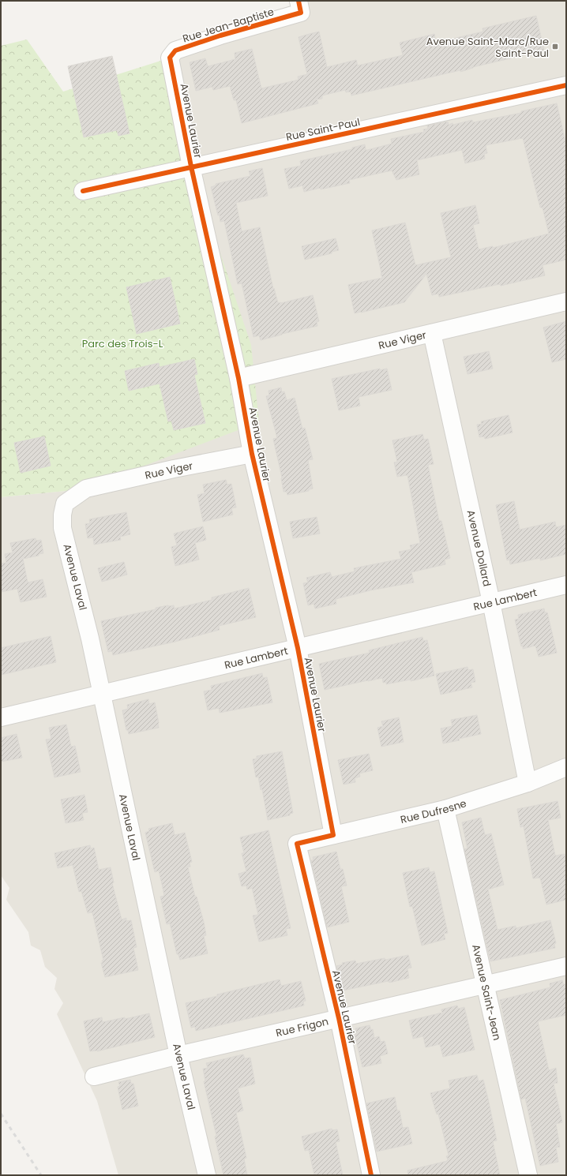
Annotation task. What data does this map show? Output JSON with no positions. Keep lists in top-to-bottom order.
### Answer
{
  "streets": {
    "street": [
      "Rue Jean-Baptiste",
      "Avenue Laurier",
      "Rue Saint-Paul",
      "Rue Viger",
      "Avenue Dollard",
      "Avenue Laval",
      "Rue Lambert",
      "Rue Dufresne",
      "Avenue Saint-Jean",
      "Rue Frigon"
    ]
  },
  "crossings": [
    ["Rue Jean-Baptiste", "Avenue Laurier"],
    ["Avenue Laurier", "Rue Saint-Paul"],
    ["Avenue Laurier", "Rue Viger"],
    ["Avenue Laurier", "Rue Lambert"],
    ["Avenue Laurier", "Rue Dufresne"],
    ["Avenue Laurier", "Rue Frigon"],
    ["Rue Viger", "Avenue Dollard"],
    ["Rue Viger", "Avenue Laval"],
    ["Avenue Dollard", "Rue Lambert"],
    ["Avenue Dollard", "Rue Dufresne"],
    ["Avenue Laval", "Rue Lambert"],
    ["Avenue Laval", "Rue Frigon"],
    ["Rue Dufresne", "Avenue Saint-Jean"],
    ["Avenue Saint-Jean", "Rue Frigon"]
  ],
  "parks": ["Parc des Trois-L"],
  "places": {
    "transit": ["Avenue Saint-Marc/Rue Saint-Paul"]
  }
}
